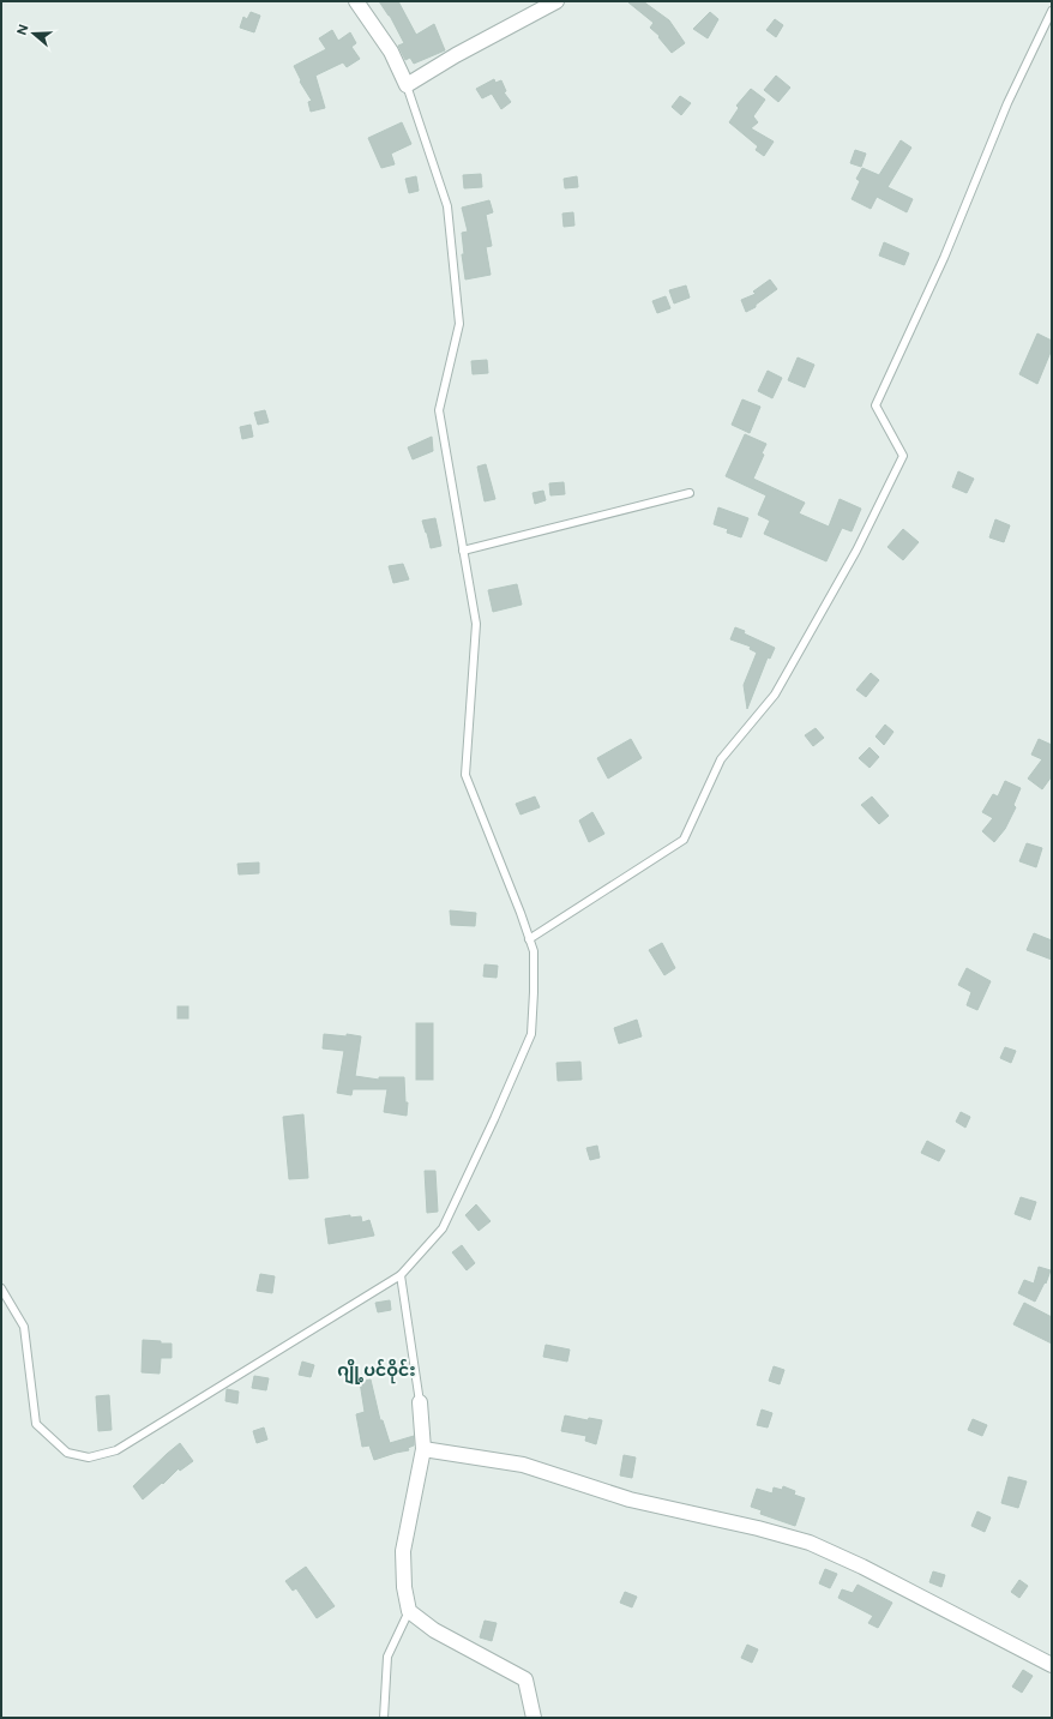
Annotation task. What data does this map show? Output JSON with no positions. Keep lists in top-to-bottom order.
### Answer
{
  "districts": ["ဂျို့ပင်ဝိုင်း"],
  "north": "left"
}
